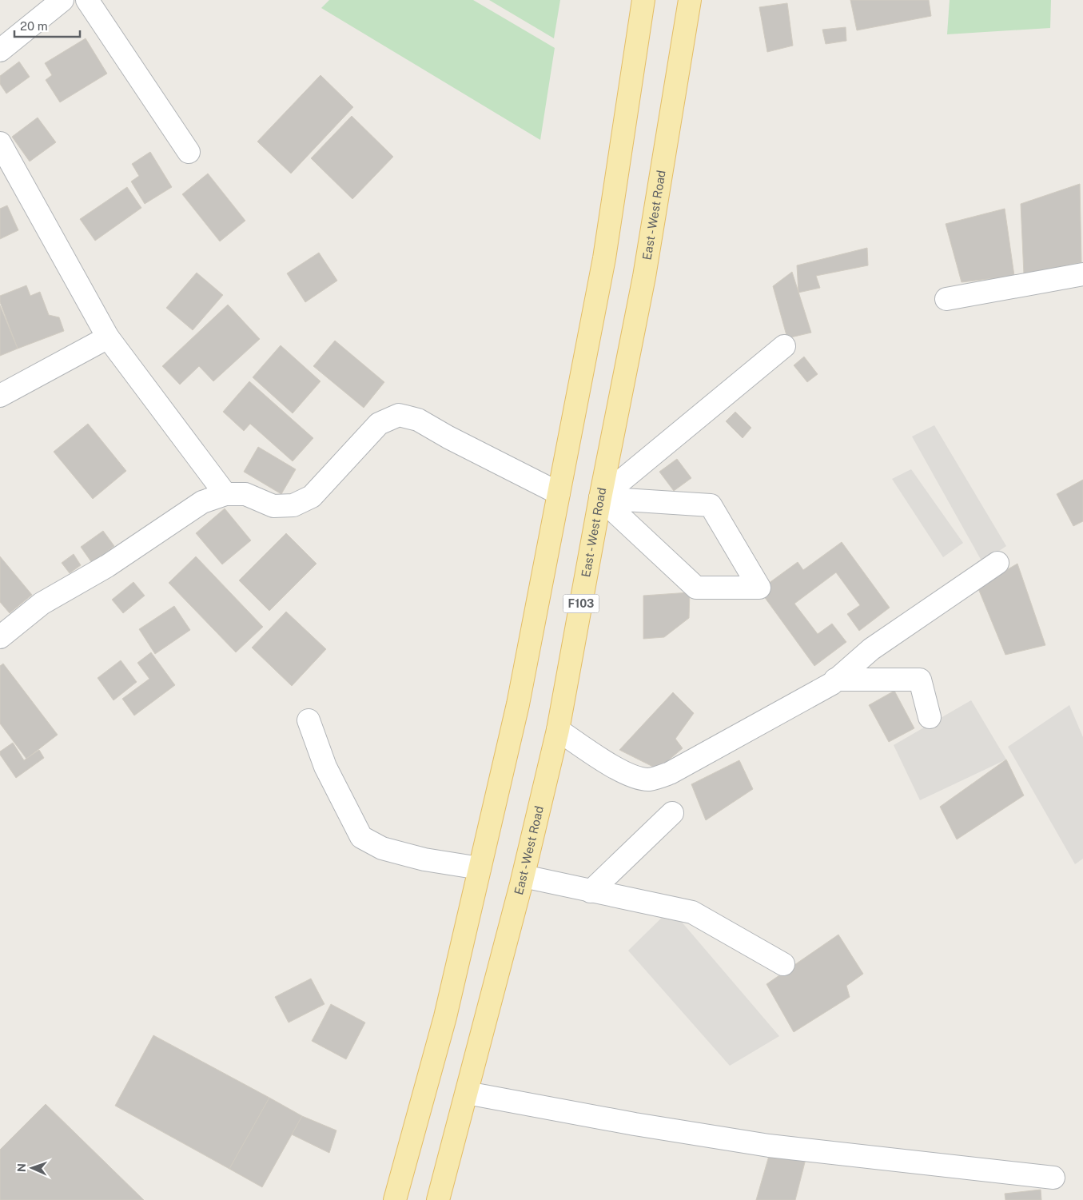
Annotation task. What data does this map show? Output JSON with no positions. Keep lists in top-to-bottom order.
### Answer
{
  "streets": {
    "main road": ["East - West Road", "F103"]
  },
  "scale_bar": "20 m",
  "north": "left"
}
